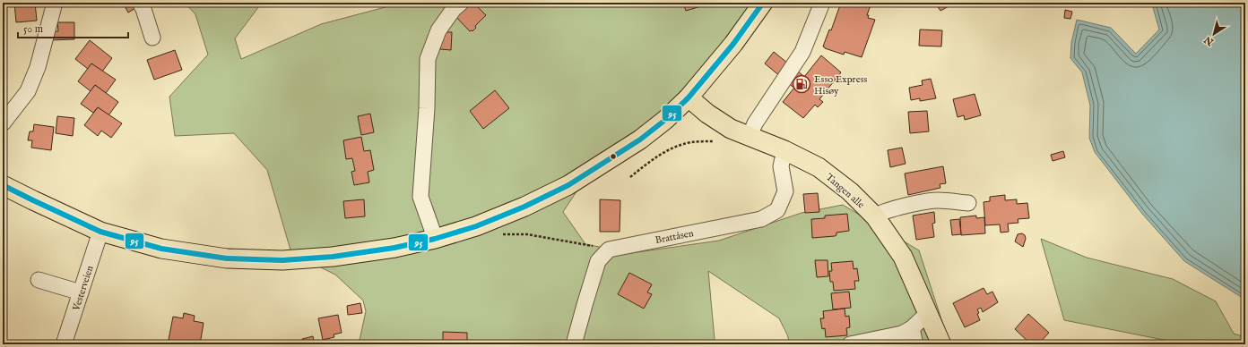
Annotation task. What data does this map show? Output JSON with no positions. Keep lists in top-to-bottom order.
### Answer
{
  "streets": {
    "main road": ["Tangen alle"],
    "street": ["Brattåsen", "Vesterveien"]
  },
  "crossings": [
    ["Tangen alle", "Brattåsen"]
  ],
  "places": {
    "fuel station": ["Esso Express Hisøy"]
  },
  "lines": ["transit line 95"],
  "scale_bar": "50 m",
  "north": "bottom left"
}
